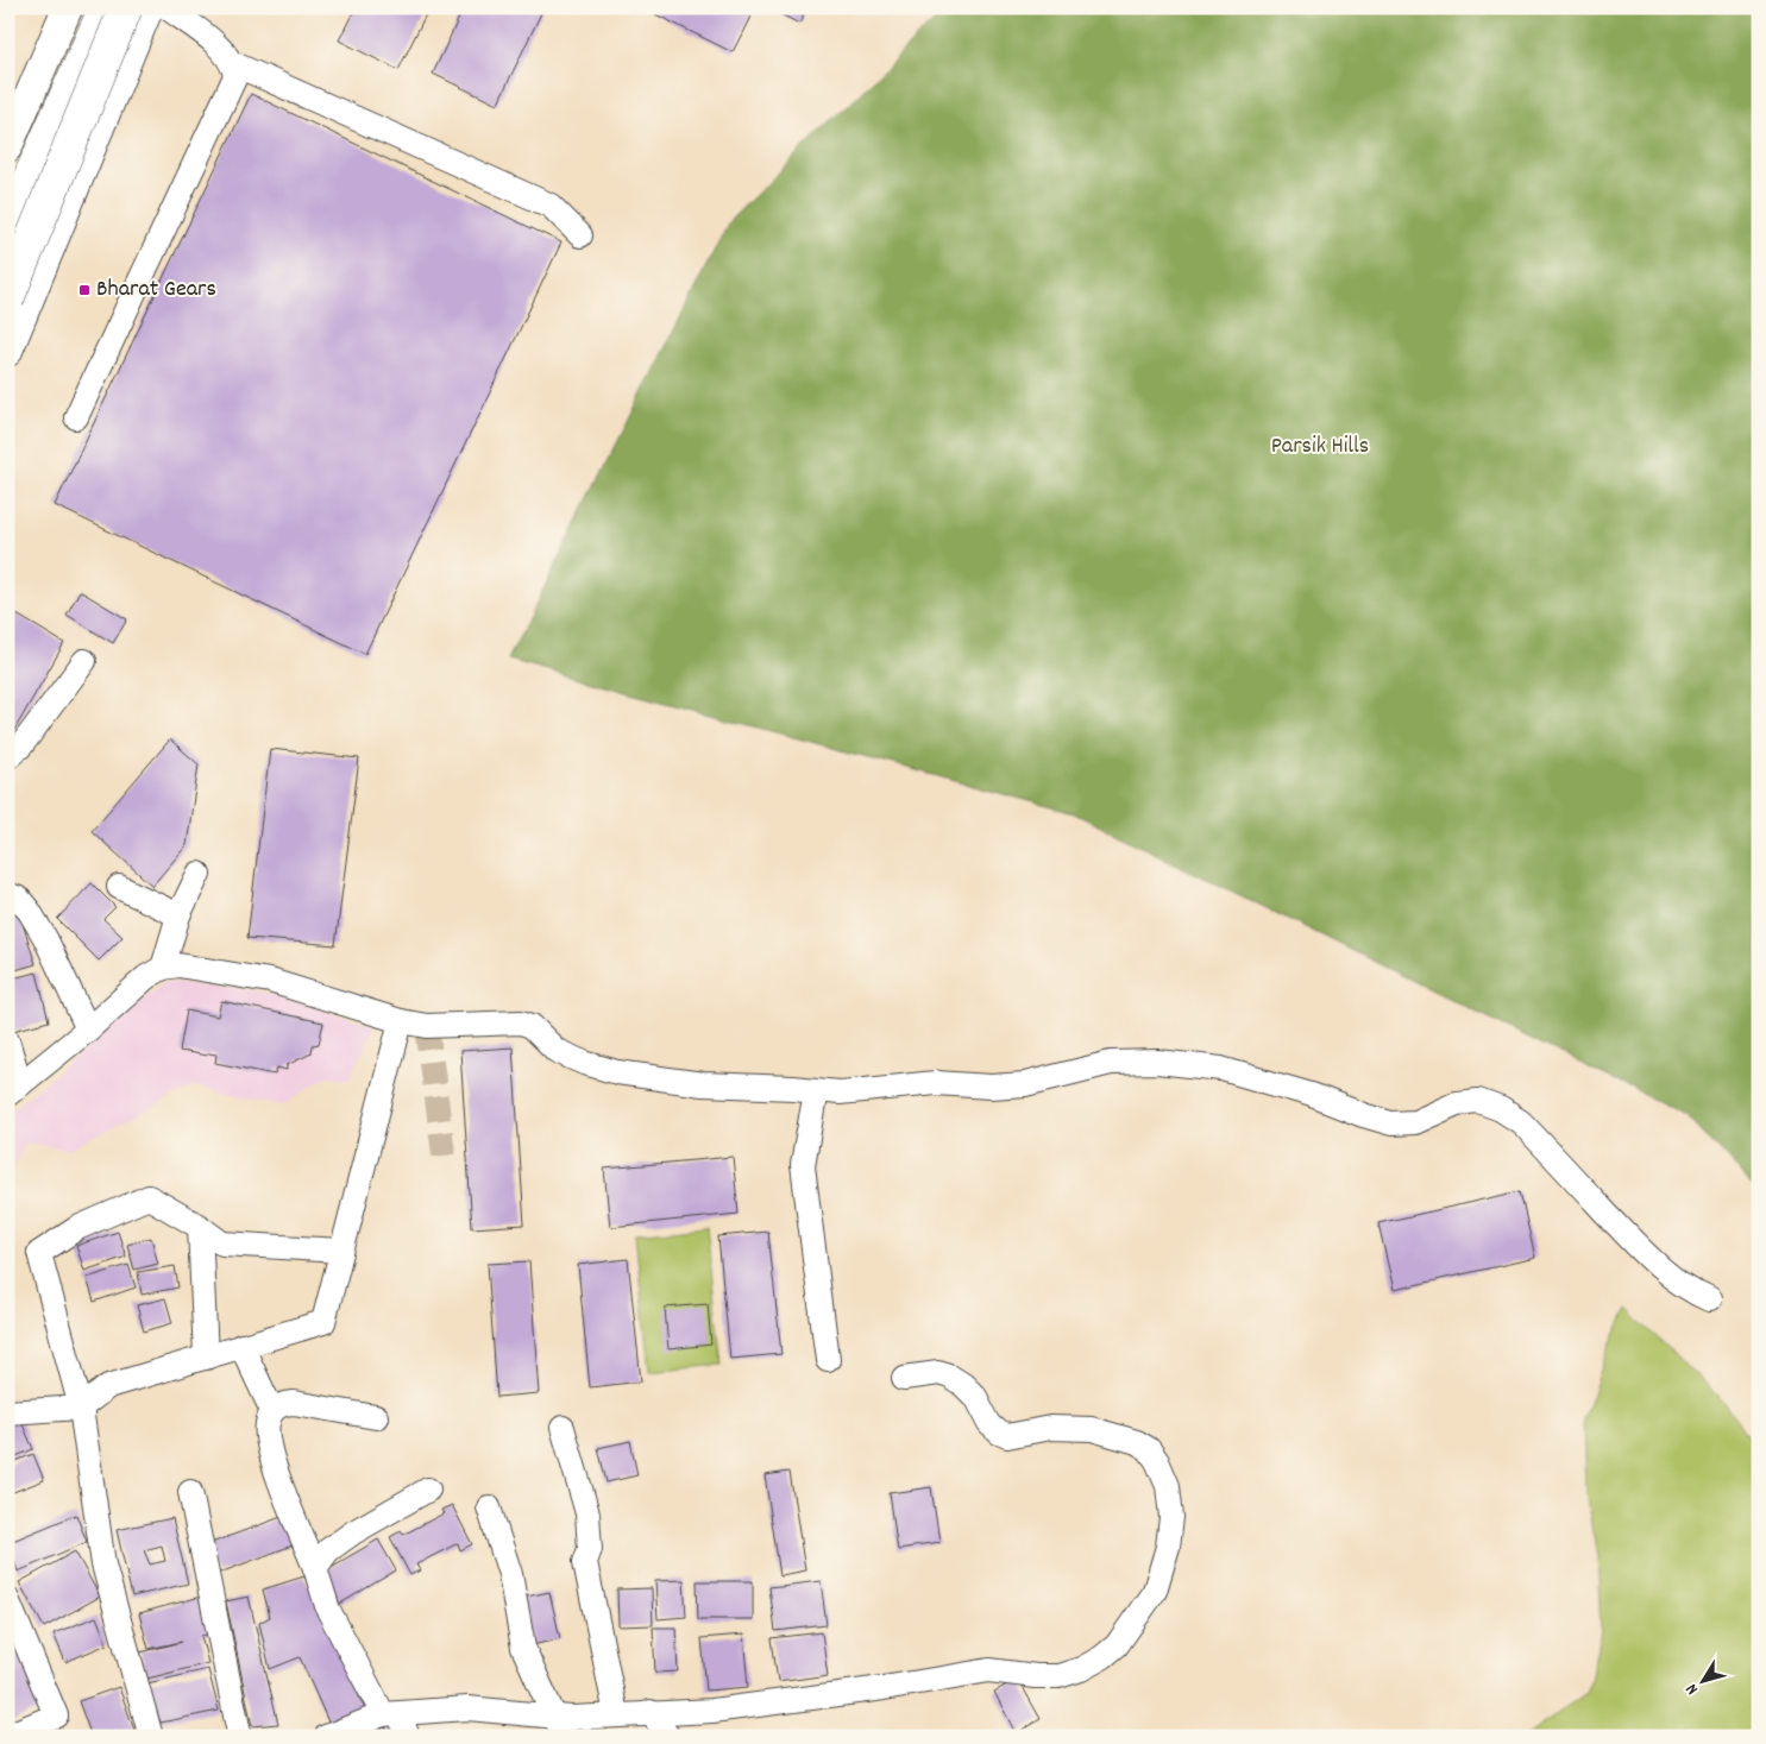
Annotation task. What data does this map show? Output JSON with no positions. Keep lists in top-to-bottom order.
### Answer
{
  "parks": ["Parsik Hills"],
  "places": {
    "transit": ["Bharat Gears"]
  },
  "north": "bottom left"
}
